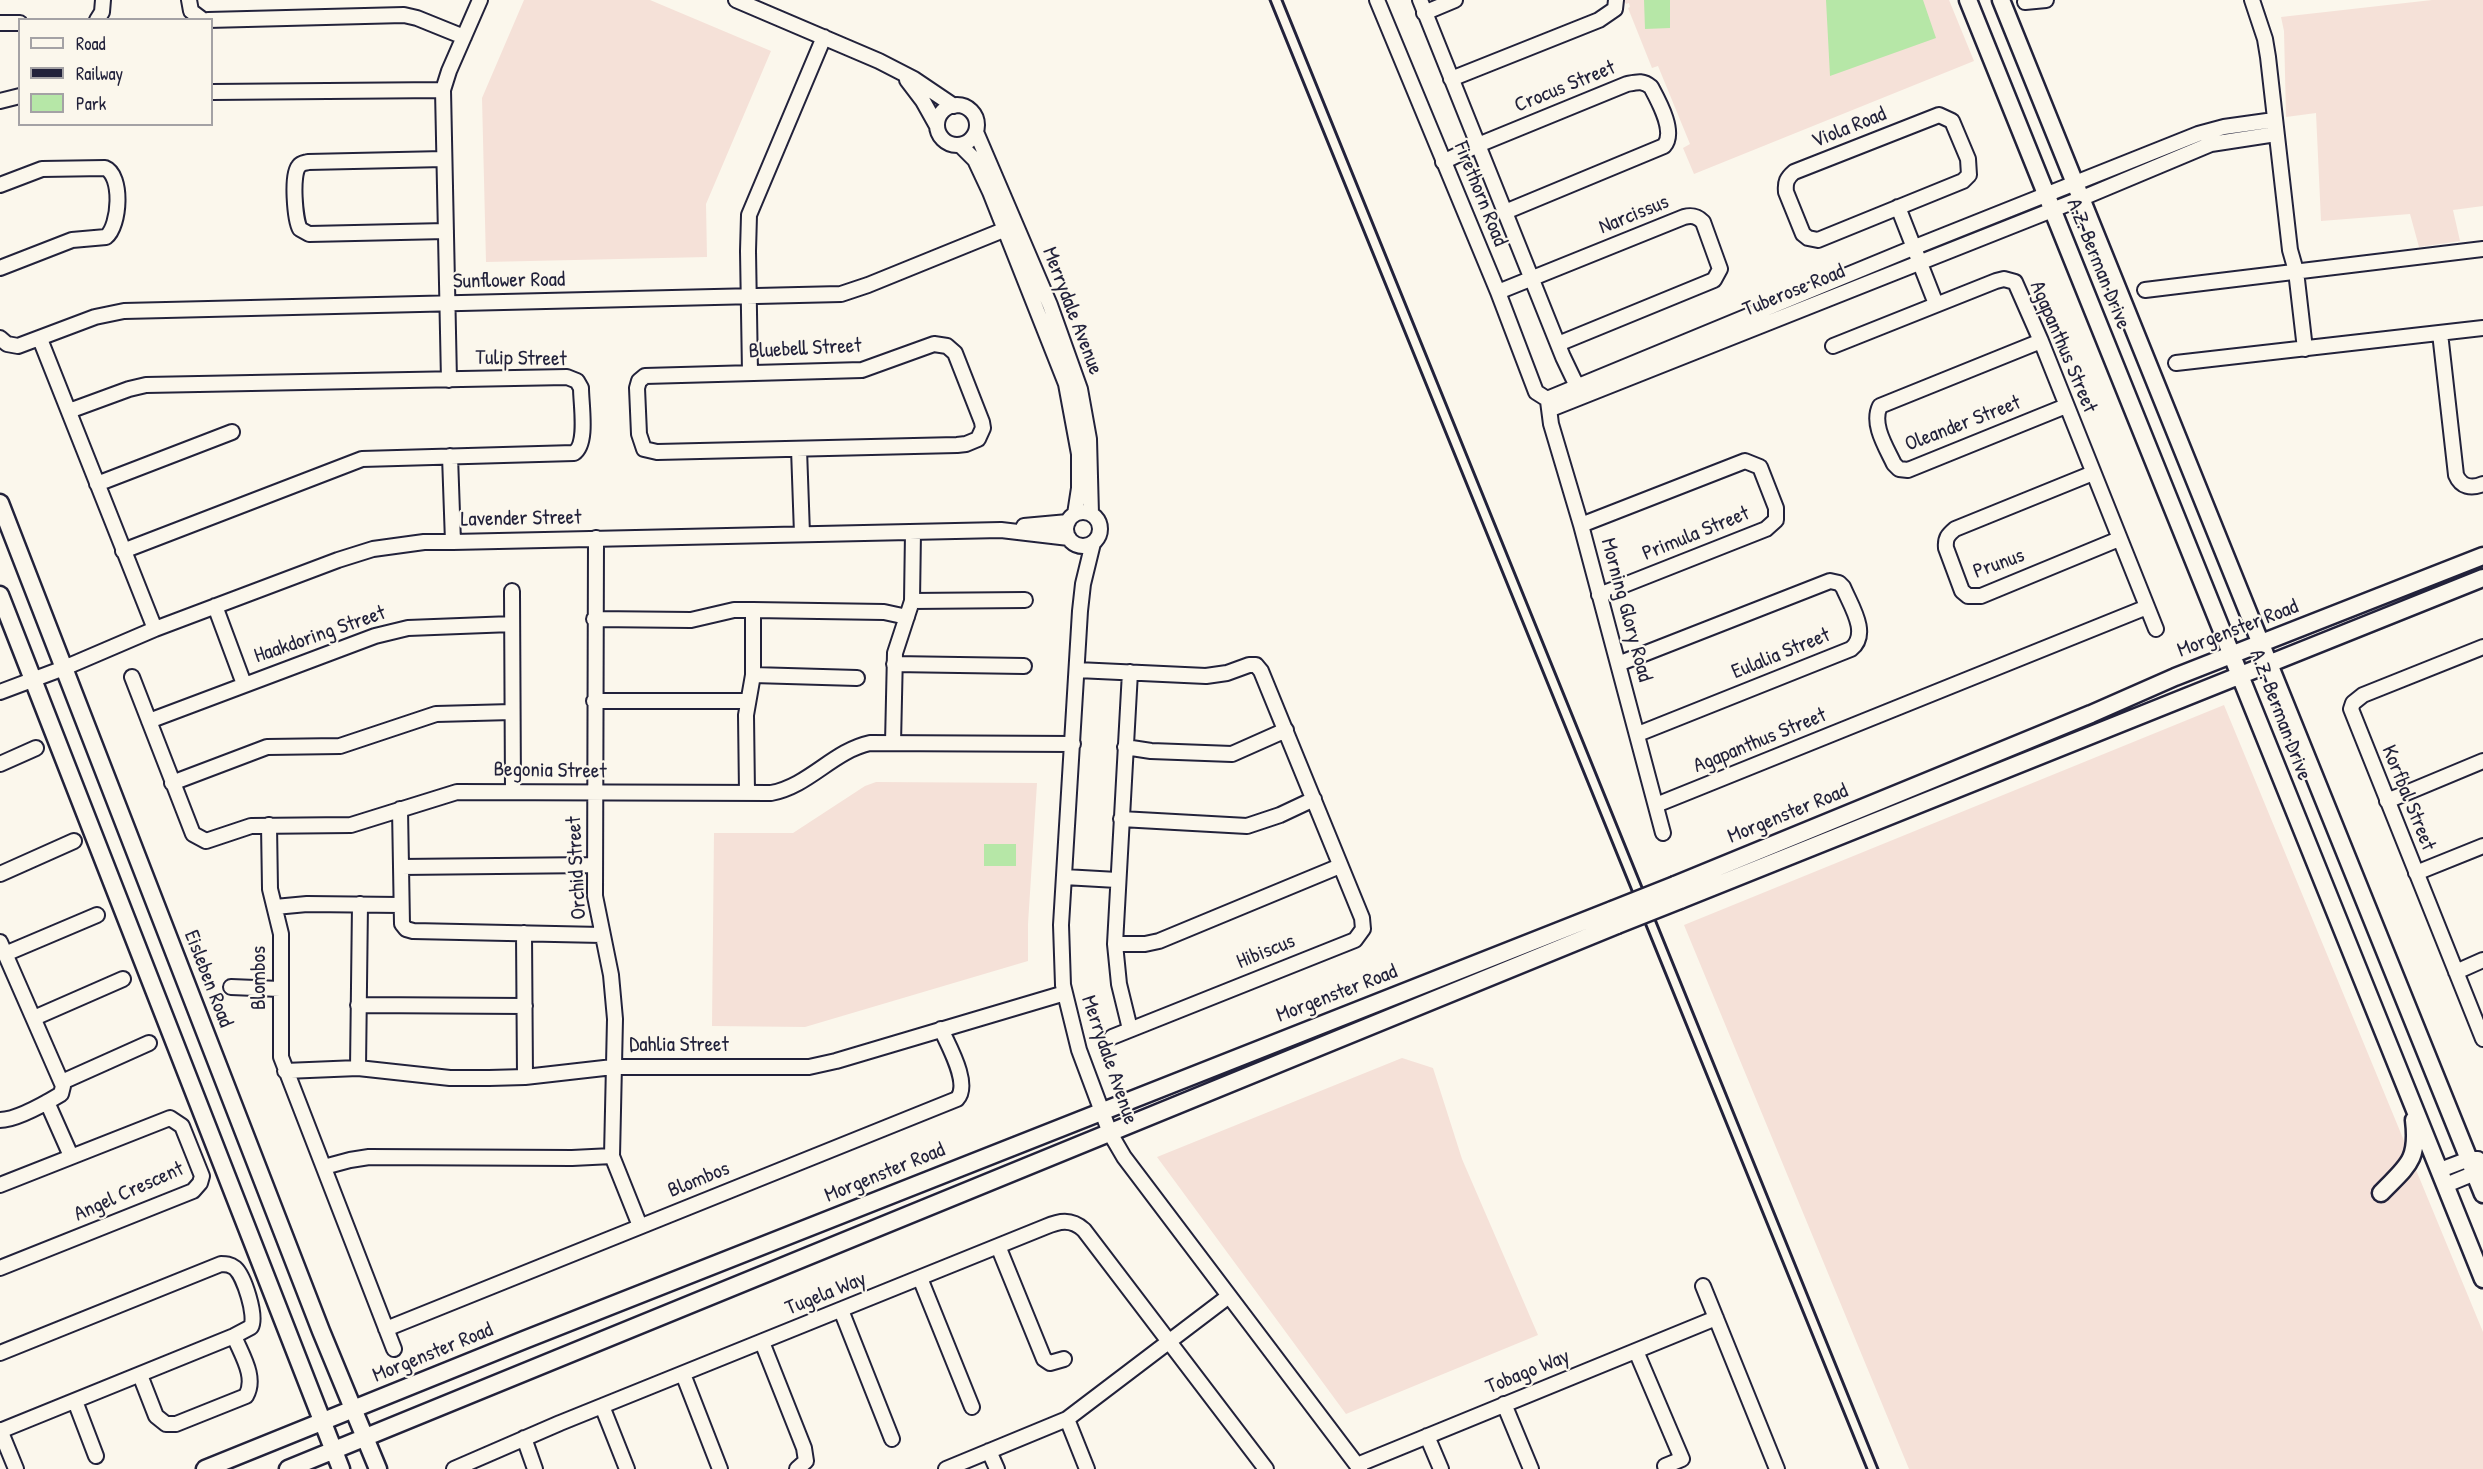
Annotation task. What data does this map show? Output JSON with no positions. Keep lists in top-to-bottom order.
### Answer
{
  "streets": {
    "main road": ["A.Z. Berman Drive", "Morgenster Road", "Eisleben Road"],
    "street": [
      "Crocus Street",
      "Viola Road",
      "Firethorn Road",
      "Narcissus",
      "Sunflower Road",
      "Tuberose Road",
      "Merrydale Avenue",
      "Agapanthus Street",
      "Bluebell Street",
      "Tulip Street",
      "Oleander Street",
      "Lavender Street",
      "Primula Street",
      "Prunus",
      "Morning Glory Road",
      "Haakdoring Street",
      "Eulalia Street",
      "Begonia Street",
      "Korfbal Street",
      "Orchid Street",
      "Hibiscus",
      "Blombos",
      "Dahlia Street",
      "Angel Crescent",
      "Tugela Way",
      "Tobago Way"
    ]
  },
  "crossings": [
    ["Crocus Street", "Firethorn Road"],
    ["Firethorn Road", "Narcissus"],
    ["Firethorn Road", "Tuberose Road"],
    ["Firethorn Road", "Morning Glory Road"],
    ["A.Z. Berman Drive", "Tuberose Road"],
    ["A.Z. Berman Drive", "Morgenster Road"],
    ["Sunflower Road", "Merrydale Avenue"],
    ["Tuberose Road", "Morning Glory Road"],
    ["Merrydale Avenue", "Lavender Street"],
    ["Merrydale Avenue", "Morgenster Road"],
    ["Merrydale Avenue", "Begonia Street"],
    ["Merrydale Avenue", "Hibiscus"],
    ["Merrydale Avenue", "Dahlia Street"],
    ["Merrydale Avenue", "Tobago Way"],
    ["Agapanthus Street", "Oleander Street"],
    ["Agapanthus Street", "Prunus"],
    ["Agapanthus Street", "Morning Glory Road"],
    ["Lavender Street", "Orchid Street"],
    ["Lavender Street", "Eisleben Road"],
    ["Primula Street", "Morning Glory Road"],
    ["Morning Glory Road", "Eulalia Street"],
    ["Morgenster Road", "Eisleben Road"],
    ["Haakdoring Street", "Begonia Street"],
    ["Begonia Street", "Orchid Street"],
    ["Begonia Street", "Blombos"],
    ["Orchid Street", "Blombos"],
    ["Orchid Street", "Dahlia Street"],
    ["Blombos", "Dahlia Street"]
  ],
  "legend": ["Road", "Railway", "Park"]
}
